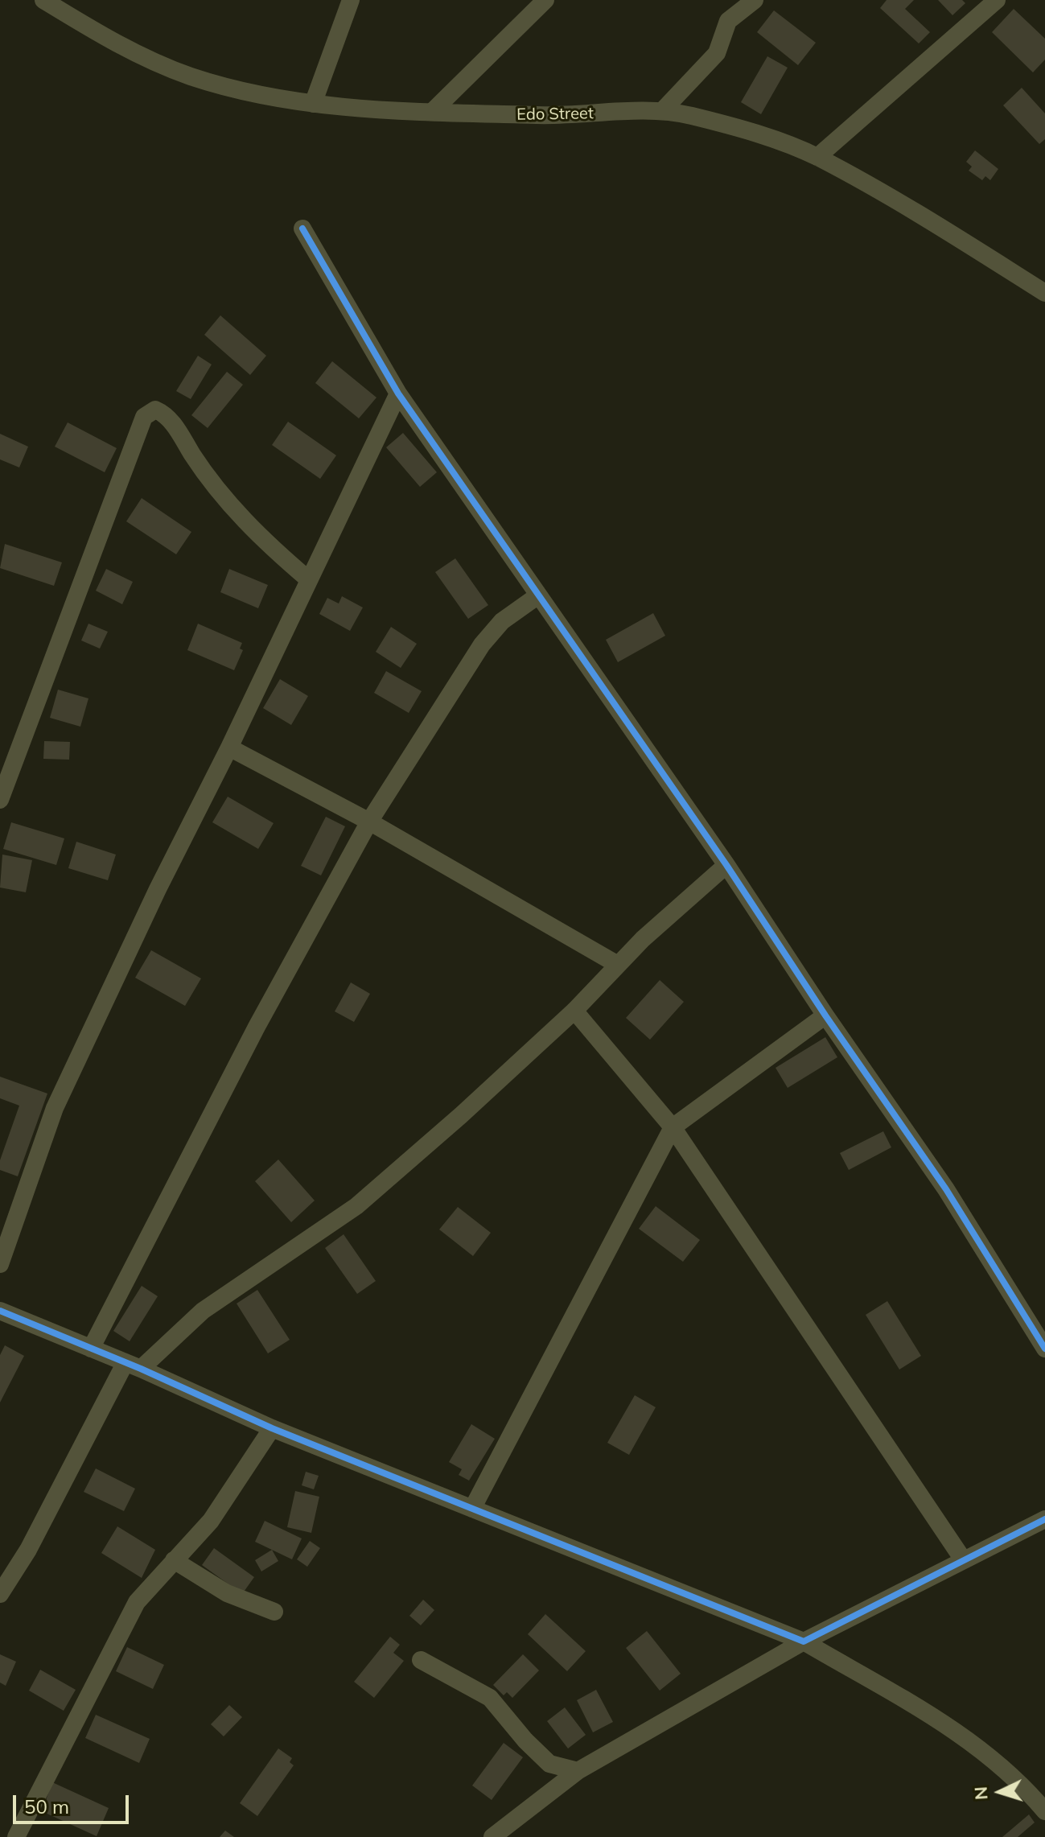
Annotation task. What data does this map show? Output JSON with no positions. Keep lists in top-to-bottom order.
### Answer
{
  "streets": {
    "street": ["Edo Street"]
  },
  "scale_bar": "50 m",
  "north": "left"
}
